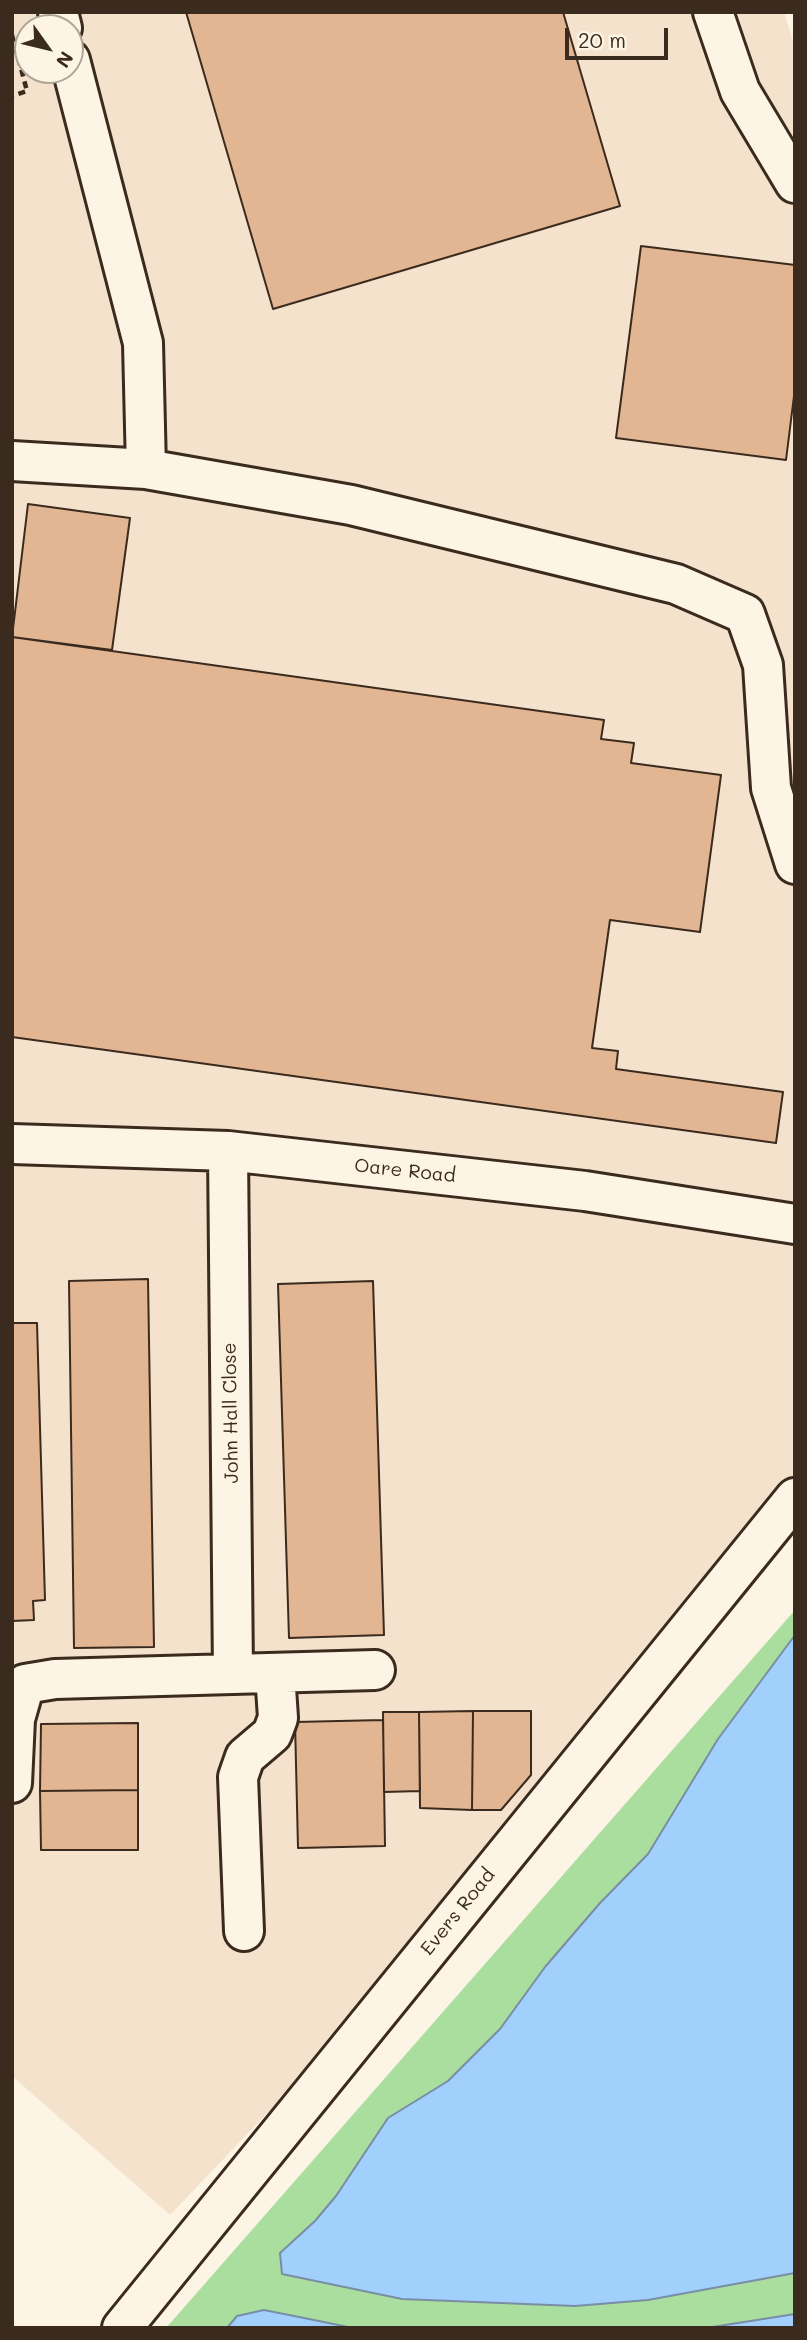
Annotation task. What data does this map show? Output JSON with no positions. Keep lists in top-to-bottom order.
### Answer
{
  "streets": {
    "street": ["Oare Road", "John Hall Close", "Evers Road"]
  },
  "crossings": [
    ["Oare Road", "John Hall Close"]
  ],
  "scale_bar": "20 m",
  "north": "bottom right"
}
